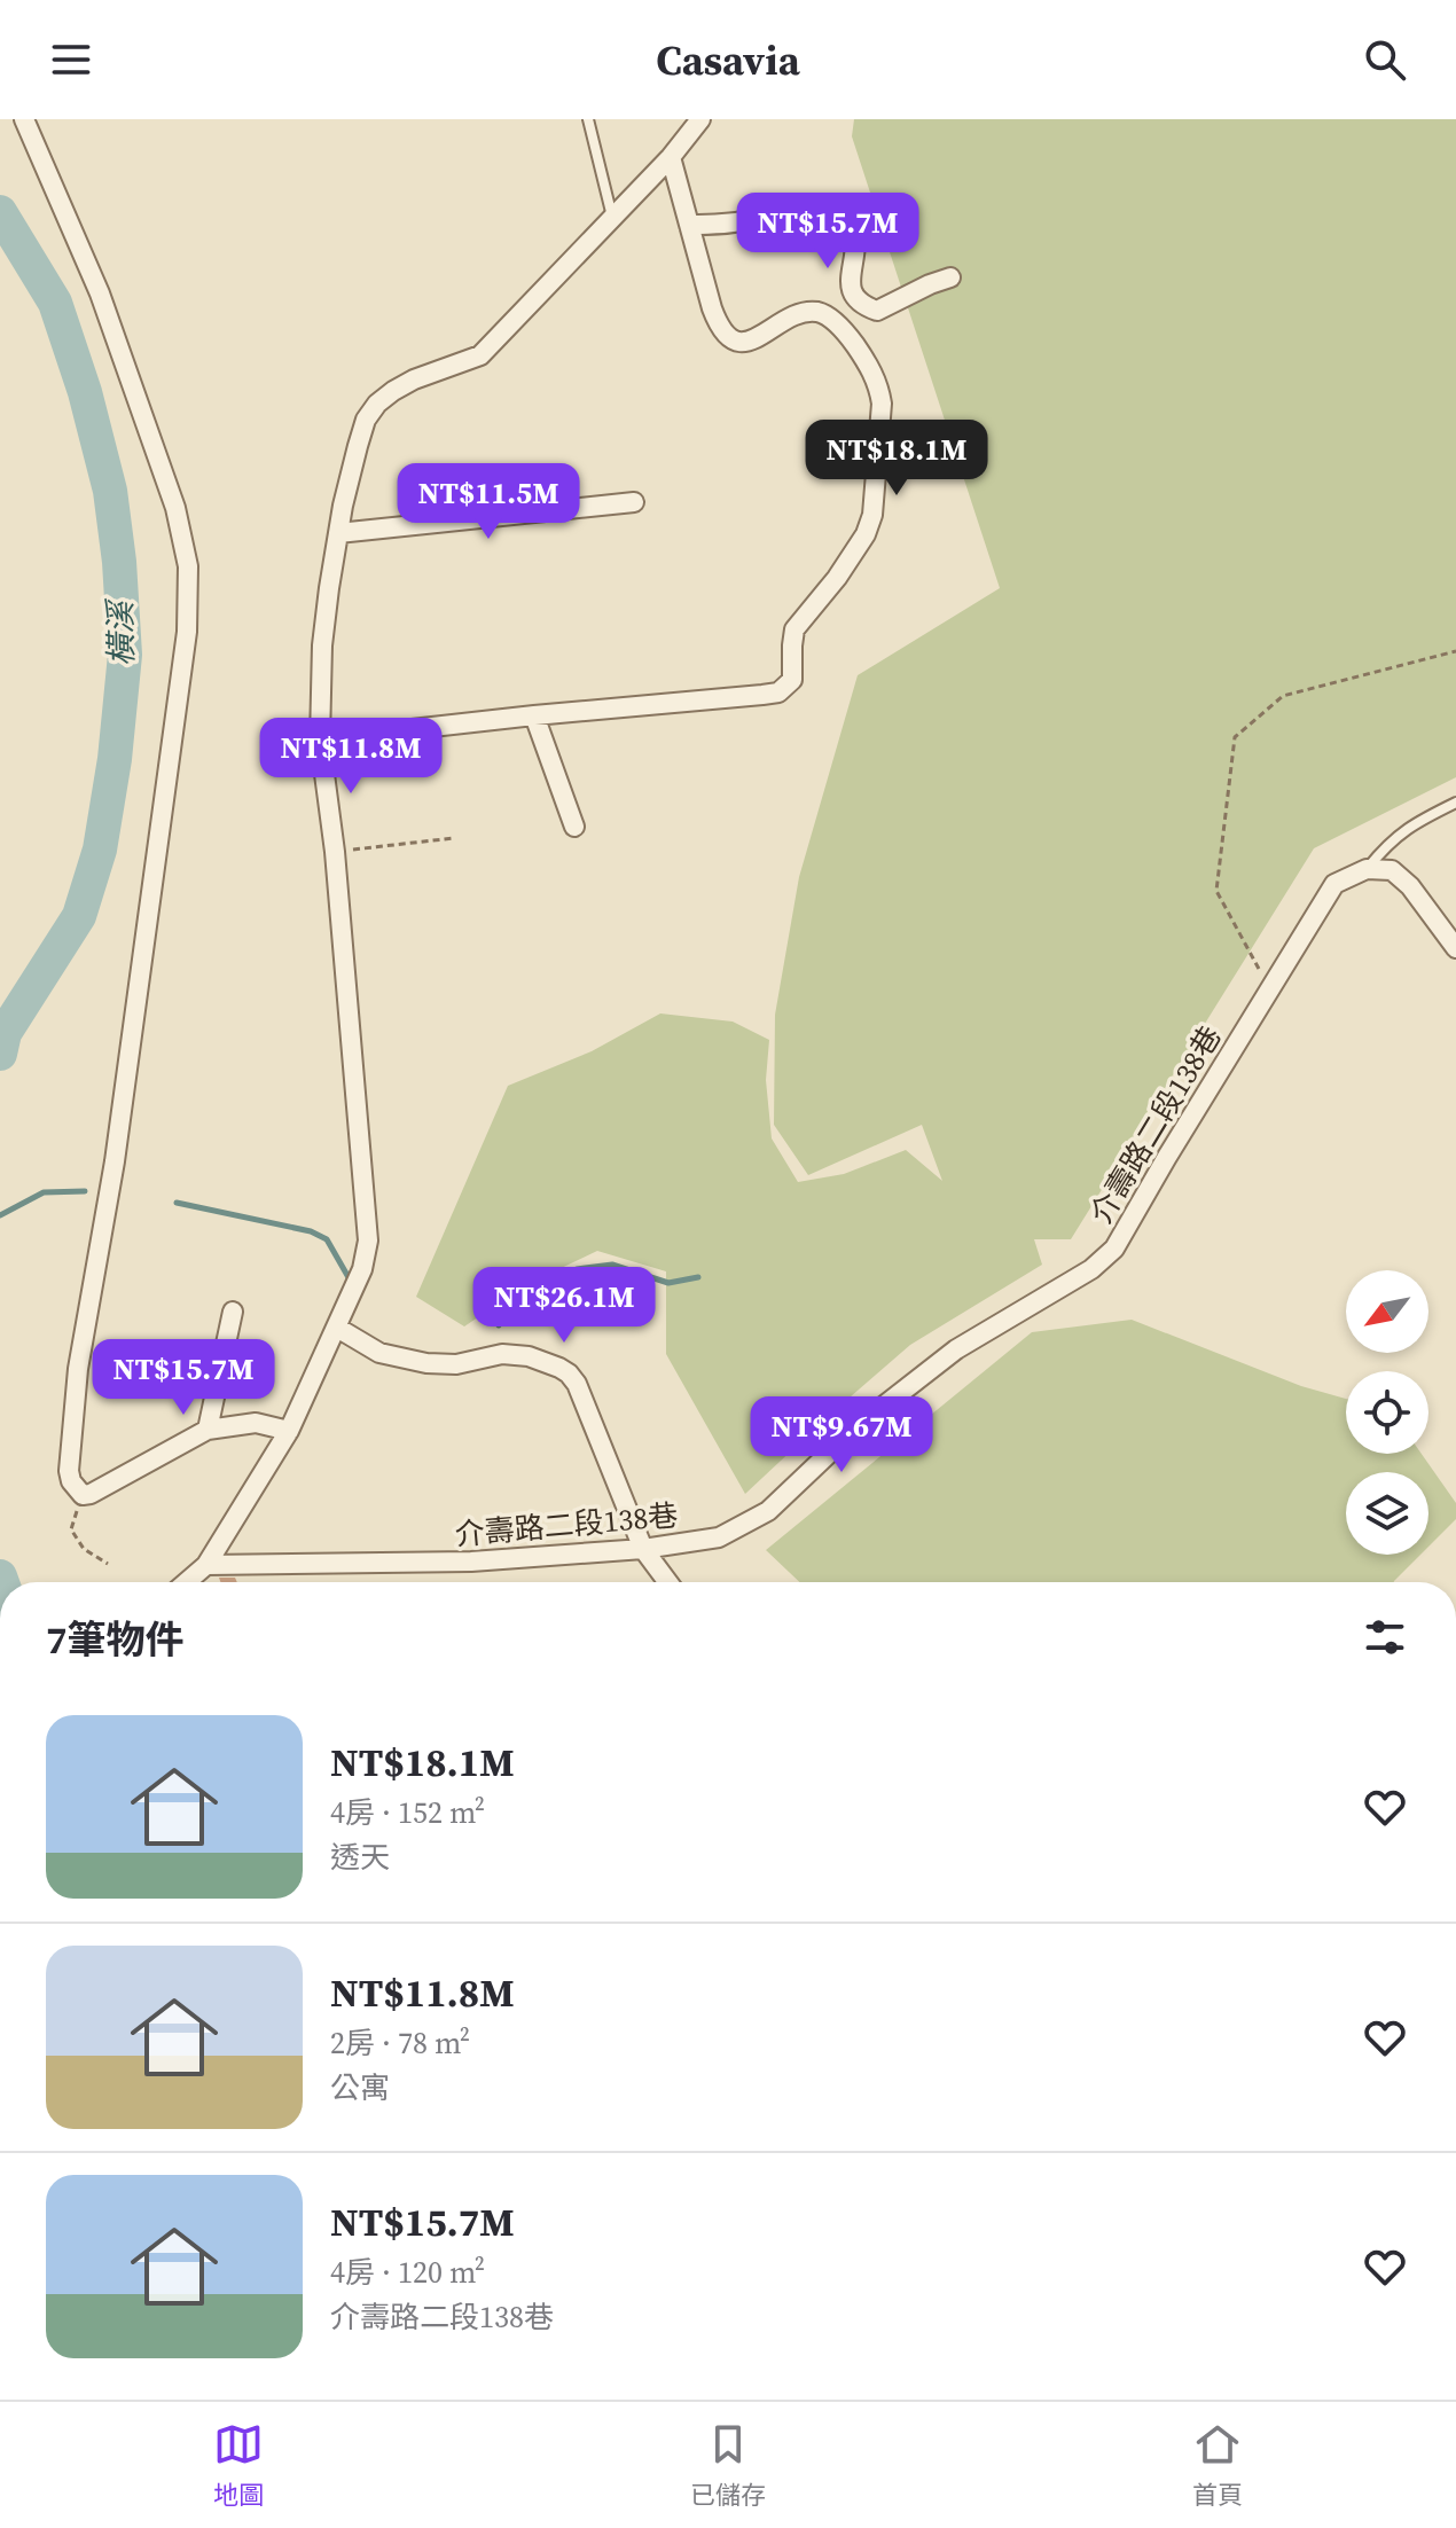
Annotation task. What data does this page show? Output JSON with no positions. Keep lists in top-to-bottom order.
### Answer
{
  "streets": {
    "street": ["介壽路二段138巷"]
  },
  "water": ["橫溪"],
  "north": "bottom left",
  "page": {
    "header": "Casavia",
    "price": [
      "NT$15.7M",
      "NT$18.1M",
      "NT$11.5M",
      "NT$11.8M",
      "NT$26.1M",
      "NT$15.7M",
      "NT$9.67M"
    ],
    "heading": "7筆物件",
    "list": [
      {
        "name": "NT$18.1M",
        "note": "4房 · 152 m² · 透天"
      },
      {
        "name": "NT$11.8M",
        "note": "2房 · 78 m² · 公寓"
      },
      {
        "name": "NT$15.7M",
        "note": "4房 · 120 m² · 介壽路二段138巷"
      }
    ],
    "tabs": ["地圖", "已儲存", "首頁"]
  }
}
